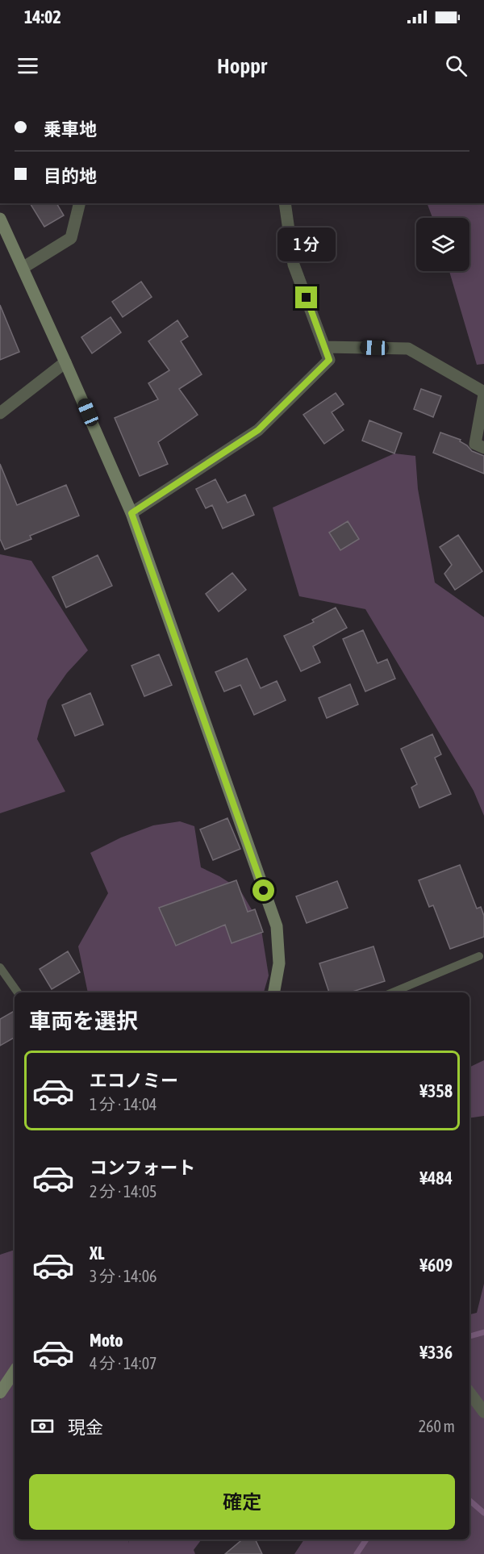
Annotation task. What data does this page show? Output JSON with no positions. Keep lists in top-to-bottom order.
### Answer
{
  "page": {
    "status": "14:02",
    "header": "Hoppr",
    "banner": ["乗車地", "目的地"],
    "bubble": "1 分",
    "heading": "車両を選択",
    "list": [
      {
        "name": "エコノミー",
        "note": "1 分 · 14:04",
        "value": "¥358"
      },
      {
        "name": "コンフォート",
        "note": "2 分 · 14:05",
        "value": "¥484"
      },
      {
        "name": "XL",
        "note": "3 分 · 14:06",
        "value": "¥609"
      },
      {
        "name": "Moto",
        "note": "4 分 · 14:07",
        "value": "¥336"
      }
    ],
    "pay": ["現金", "260 m"],
    "buttons": "確定"
  }
}
